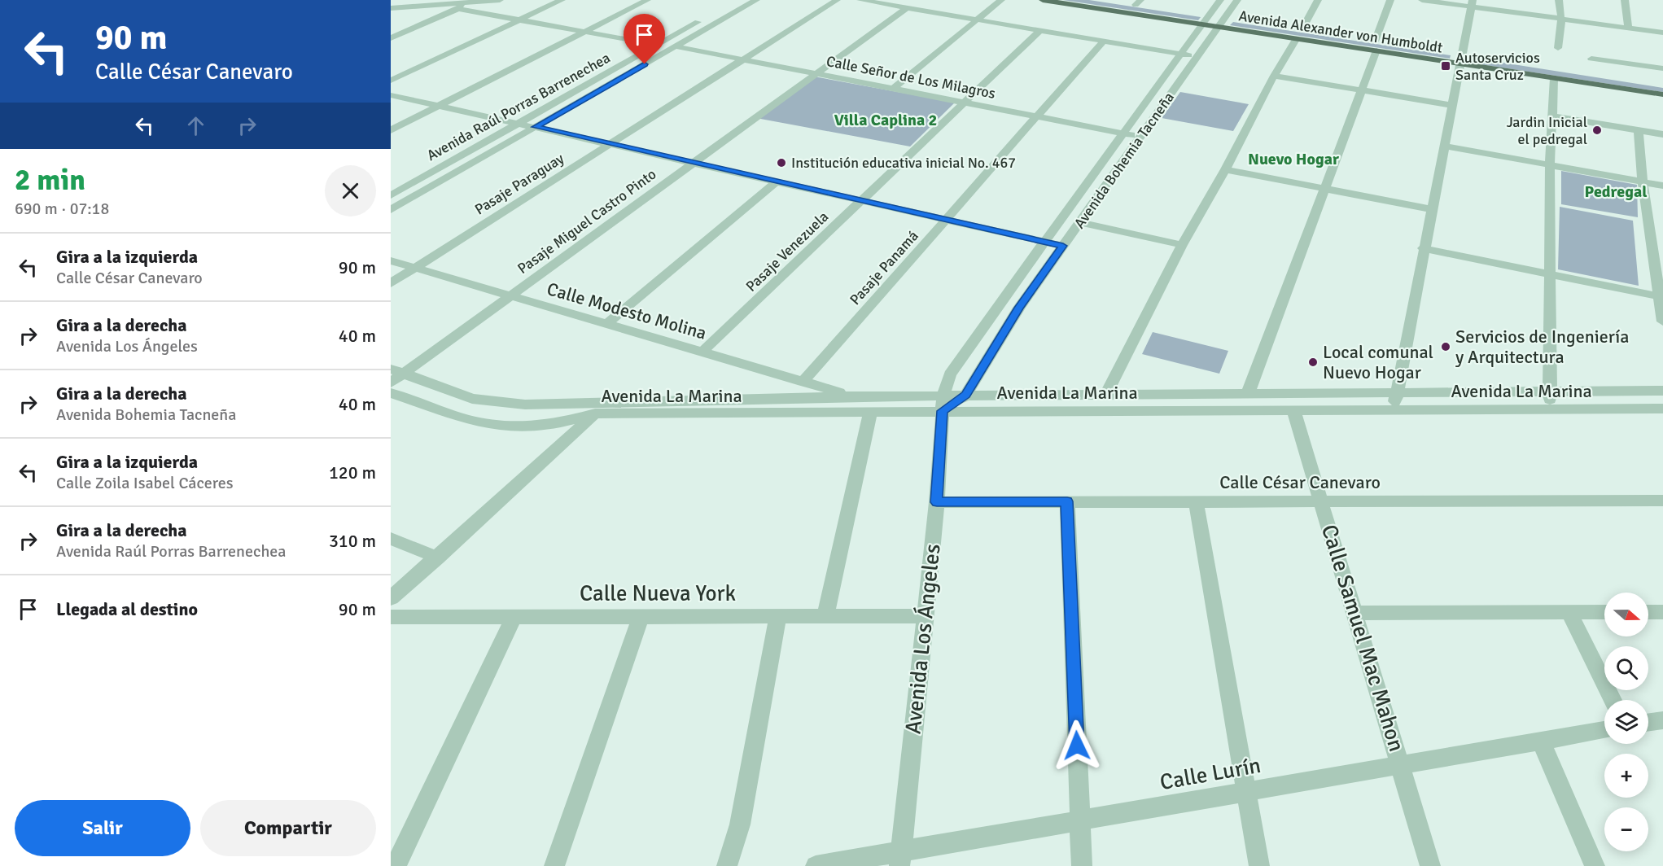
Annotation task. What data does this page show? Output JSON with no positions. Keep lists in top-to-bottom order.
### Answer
{
  "streets": {
    "main road": ["Avenida Alexander von Humboldt"],
    "street": [
      "Calle Señor de Los Milagros",
      "Avenida Raúl Porras Barrenechea",
      "Avenida Bohemia Tacneña",
      "Pasaje Paraguay",
      "Pasaje Miguel Castro Pinto",
      "Pasaje Venezuela",
      "Pasaje Panamá",
      "Calle Modesto Molina",
      "Avenida La Marina",
      "Calle César Canevaro",
      "Calle Nueva York",
      "Calle Samuel Mac Mahon",
      "Avenida Los Ángeles",
      "Calle Lurín"
    ]
  },
  "crossings": [
    ["Avenida Alexander von Humboldt", "Avenida Bohemia Tacneña"],
    ["Calle Señor de Los Milagros", "Avenida Raúl Porras Barrenechea"],
    ["Calle Señor de Los Milagros", "Avenida Bohemia Tacneña"],
    ["Calle Señor de Los Milagros", "Pasaje Paraguay"],
    ["Calle Señor de Los Milagros", "Pasaje Miguel Castro Pinto"],
    ["Calle Señor de Los Milagros", "Pasaje Venezuela"],
    ["Calle Señor de Los Milagros", "Pasaje Panamá"],
    ["Avenida Bohemia Tacneña", "Avenida La Marina"],
    ["Avenida Bohemia Tacneña", "Avenida Los Ángeles"],
    ["Pasaje Paraguay", "Calle Modesto Molina"],
    ["Pasaje Miguel Castro Pinto", "Calle Modesto Molina"],
    ["Pasaje Miguel Castro Pinto", "Avenida La Marina"],
    ["Pasaje Venezuela", "Calle Modesto Molina"],
    ["Pasaje Panamá", "Calle Modesto Molina"],
    ["Calle Modesto Molina", "Avenida La Marina"],
    ["Avenida La Marina", "Calle Samuel Mac Mahon"],
    ["Avenida La Marina", "Avenida Los Ángeles"],
    ["Calle César Canevaro", "Calle Samuel Mac Mahon"],
    ["Calle César Canevaro", "Avenida Los Ángeles"],
    ["Calle Nueva York", "Avenida Los Ángeles"],
    ["Calle Samuel Mac Mahon", "Calle Lurín"],
    ["Avenida Los Ángeles", "Calle Lurín"]
  ],
  "districts": ["Villa Caplina 2", "Nuevo Hogar", "Pedregal"],
  "places": {
    "transit": ["Autoservicios Santa Cruz"],
    "other": [
      "Jardin Inicial el pedregal",
      "Institución educativa inicial No. 467",
      "Servicios de Ingeniería y Arquitectura",
      "Local comunal Nuevo Hogar"
    ]
  },
  "north": "right",
  "page": {
    "turn": ["90 m", "Calle César Canevaro"],
    "heading": ["2 min", "690 m · 07:18"],
    "list": [
      {
        "name": "Gira a la izquierda",
        "note": "Calle César Canevaro",
        "value": "90 m"
      },
      {
        "name": "Gira a la derecha",
        "note": "Avenida Los Ángeles",
        "value": "40 m"
      },
      {
        "name": "Gira a la derecha",
        "note": "Avenida Bohemia Tacneña",
        "value": "40 m"
      },
      {
        "name": "Gira a la izquierda",
        "note": "Calle Zoila Isabel Cáceres",
        "value": "120 m"
      },
      {
        "name": "Gira a la derecha",
        "note": "Avenida Raúl Porras Barrenechea",
        "value": "310 m"
      },
      {
        "name": "Llegada al destino",
        "value": "90 m"
      }
    ],
    "map_buttons": ["+", "−"],
    "buttons": ["Salir", "Compartir"]
  }
}
